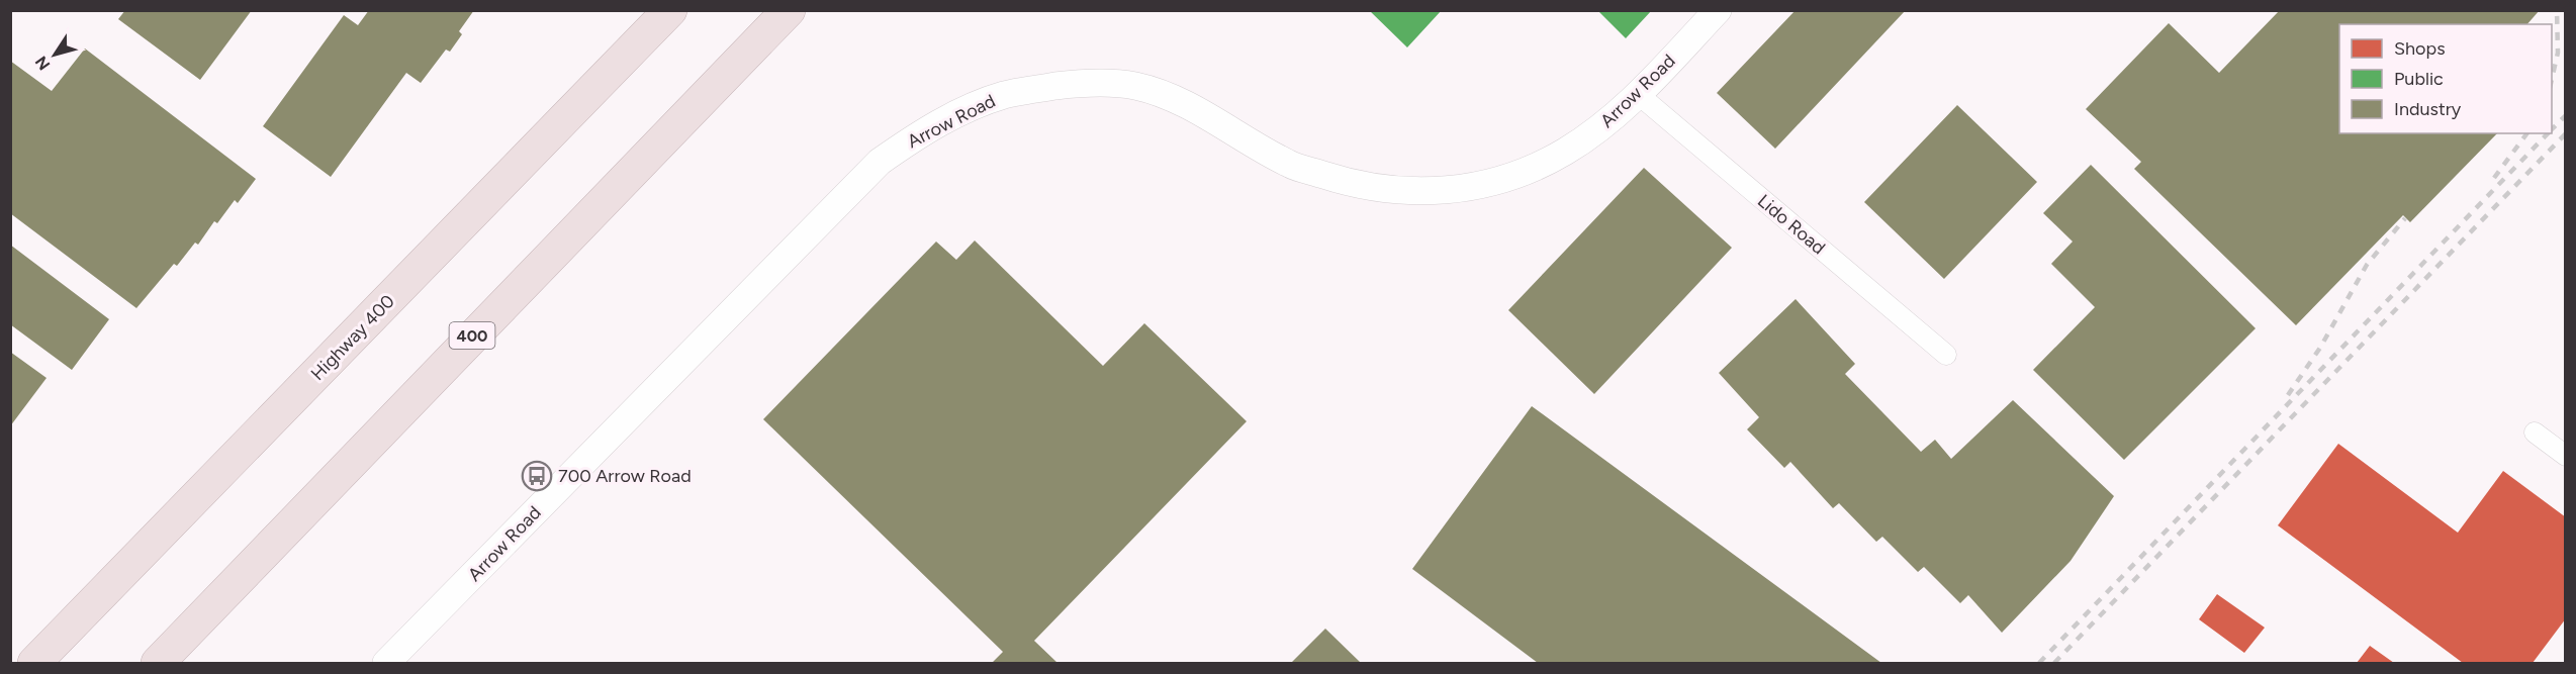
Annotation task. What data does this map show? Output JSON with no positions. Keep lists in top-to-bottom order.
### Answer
{
  "streets": {
    "highway": ["400", "Highway 400"],
    "street": ["Arrow Road", "Lido Road"]
  },
  "crossings": [
    ["Arrow Road", "Lido Road"]
  ],
  "places": {
    "bus stop": ["700 Arrow Road"]
  },
  "legend": ["Shops", "Public", "Industry"],
  "north": "bottom left"
}
